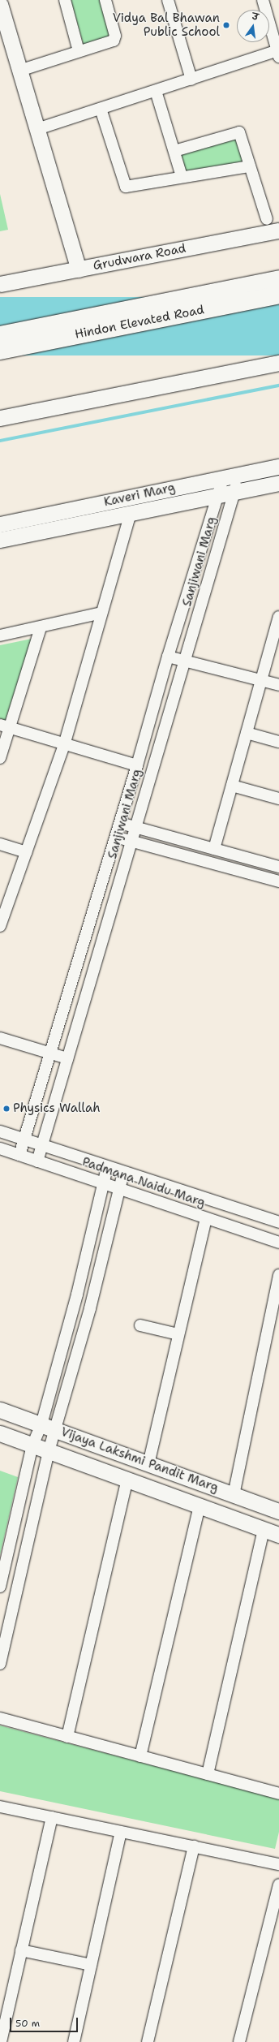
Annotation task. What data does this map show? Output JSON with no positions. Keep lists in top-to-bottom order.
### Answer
{
  "streets": {
    "highway": ["Hindon Elevated Road"],
    "street": [
      "Grudwara Road",
      "Kaveri Marg",
      "Sanjiwani Marg",
      "Padmana Naidu Marg",
      "Vijaya Lakshmi Pandit Marg"
    ]
  },
  "crossings": [
    ["Kaveri Marg", "Sanjiwani Marg"],
    ["Sanjiwani Marg", "Padmana Naidu Marg"]
  ],
  "places": ["Vidya Bal Bhawan Public School", "Physics Wallah"],
  "scale_bar": "50 m",
  "north": "top"
}
